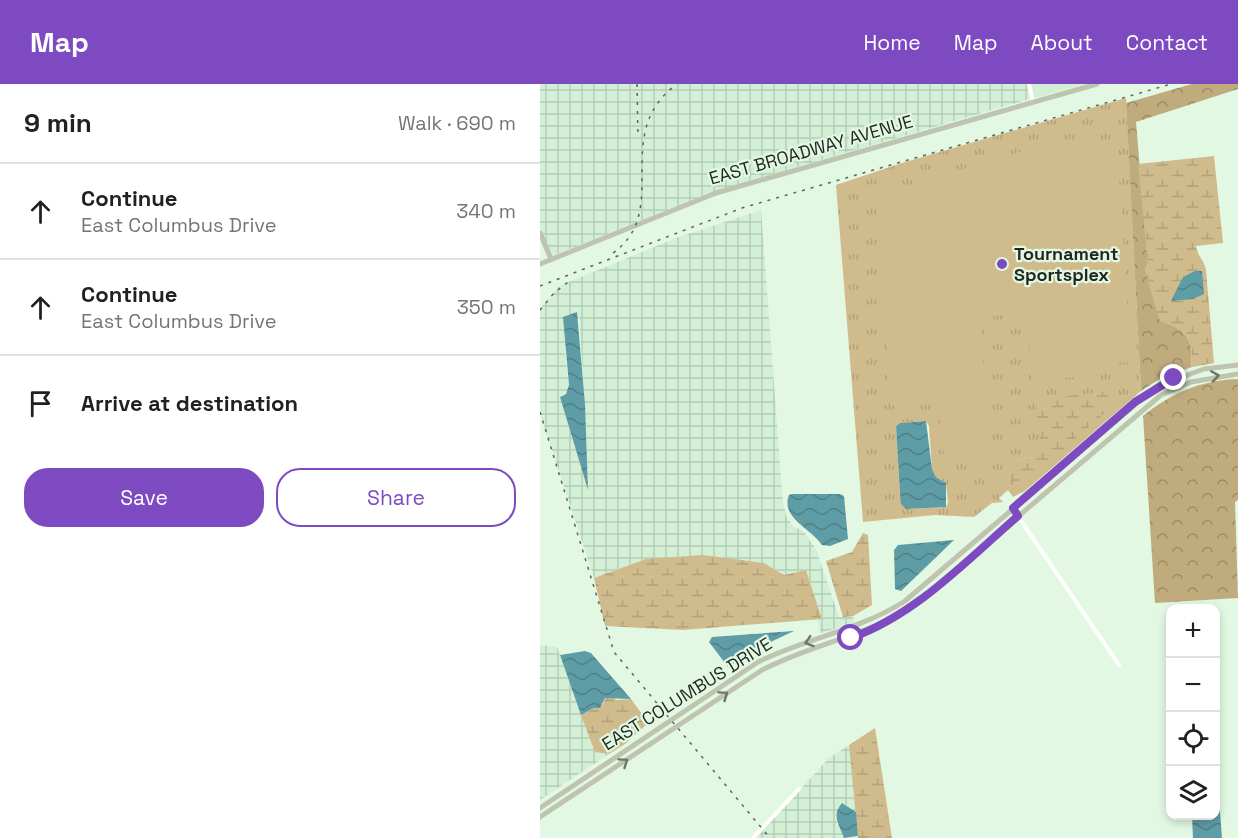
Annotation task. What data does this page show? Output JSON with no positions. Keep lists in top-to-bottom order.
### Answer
{
  "streets": {
    "street": ["EAST BROADWAY AVENUE", "EAST COLUMBUS DRIVE"]
  },
  "places": ["Tournament Sportsplex"],
  "page": {
    "header": "Map",
    "nav": [
      "Home",
      "Map",
      "About",
      "Contact"
    ],
    "heading": ["9 min", "Walk · 690 m"],
    "list": [
      ["Continue", "East Columbus Drive", "340 m"],
      ["Continue", "East Columbus Drive", "350 m"],
      "Arrive at destination"
    ],
    "buttons": ["Save", "Share"],
    "map_buttons": ["+", "−"]
  }
}
